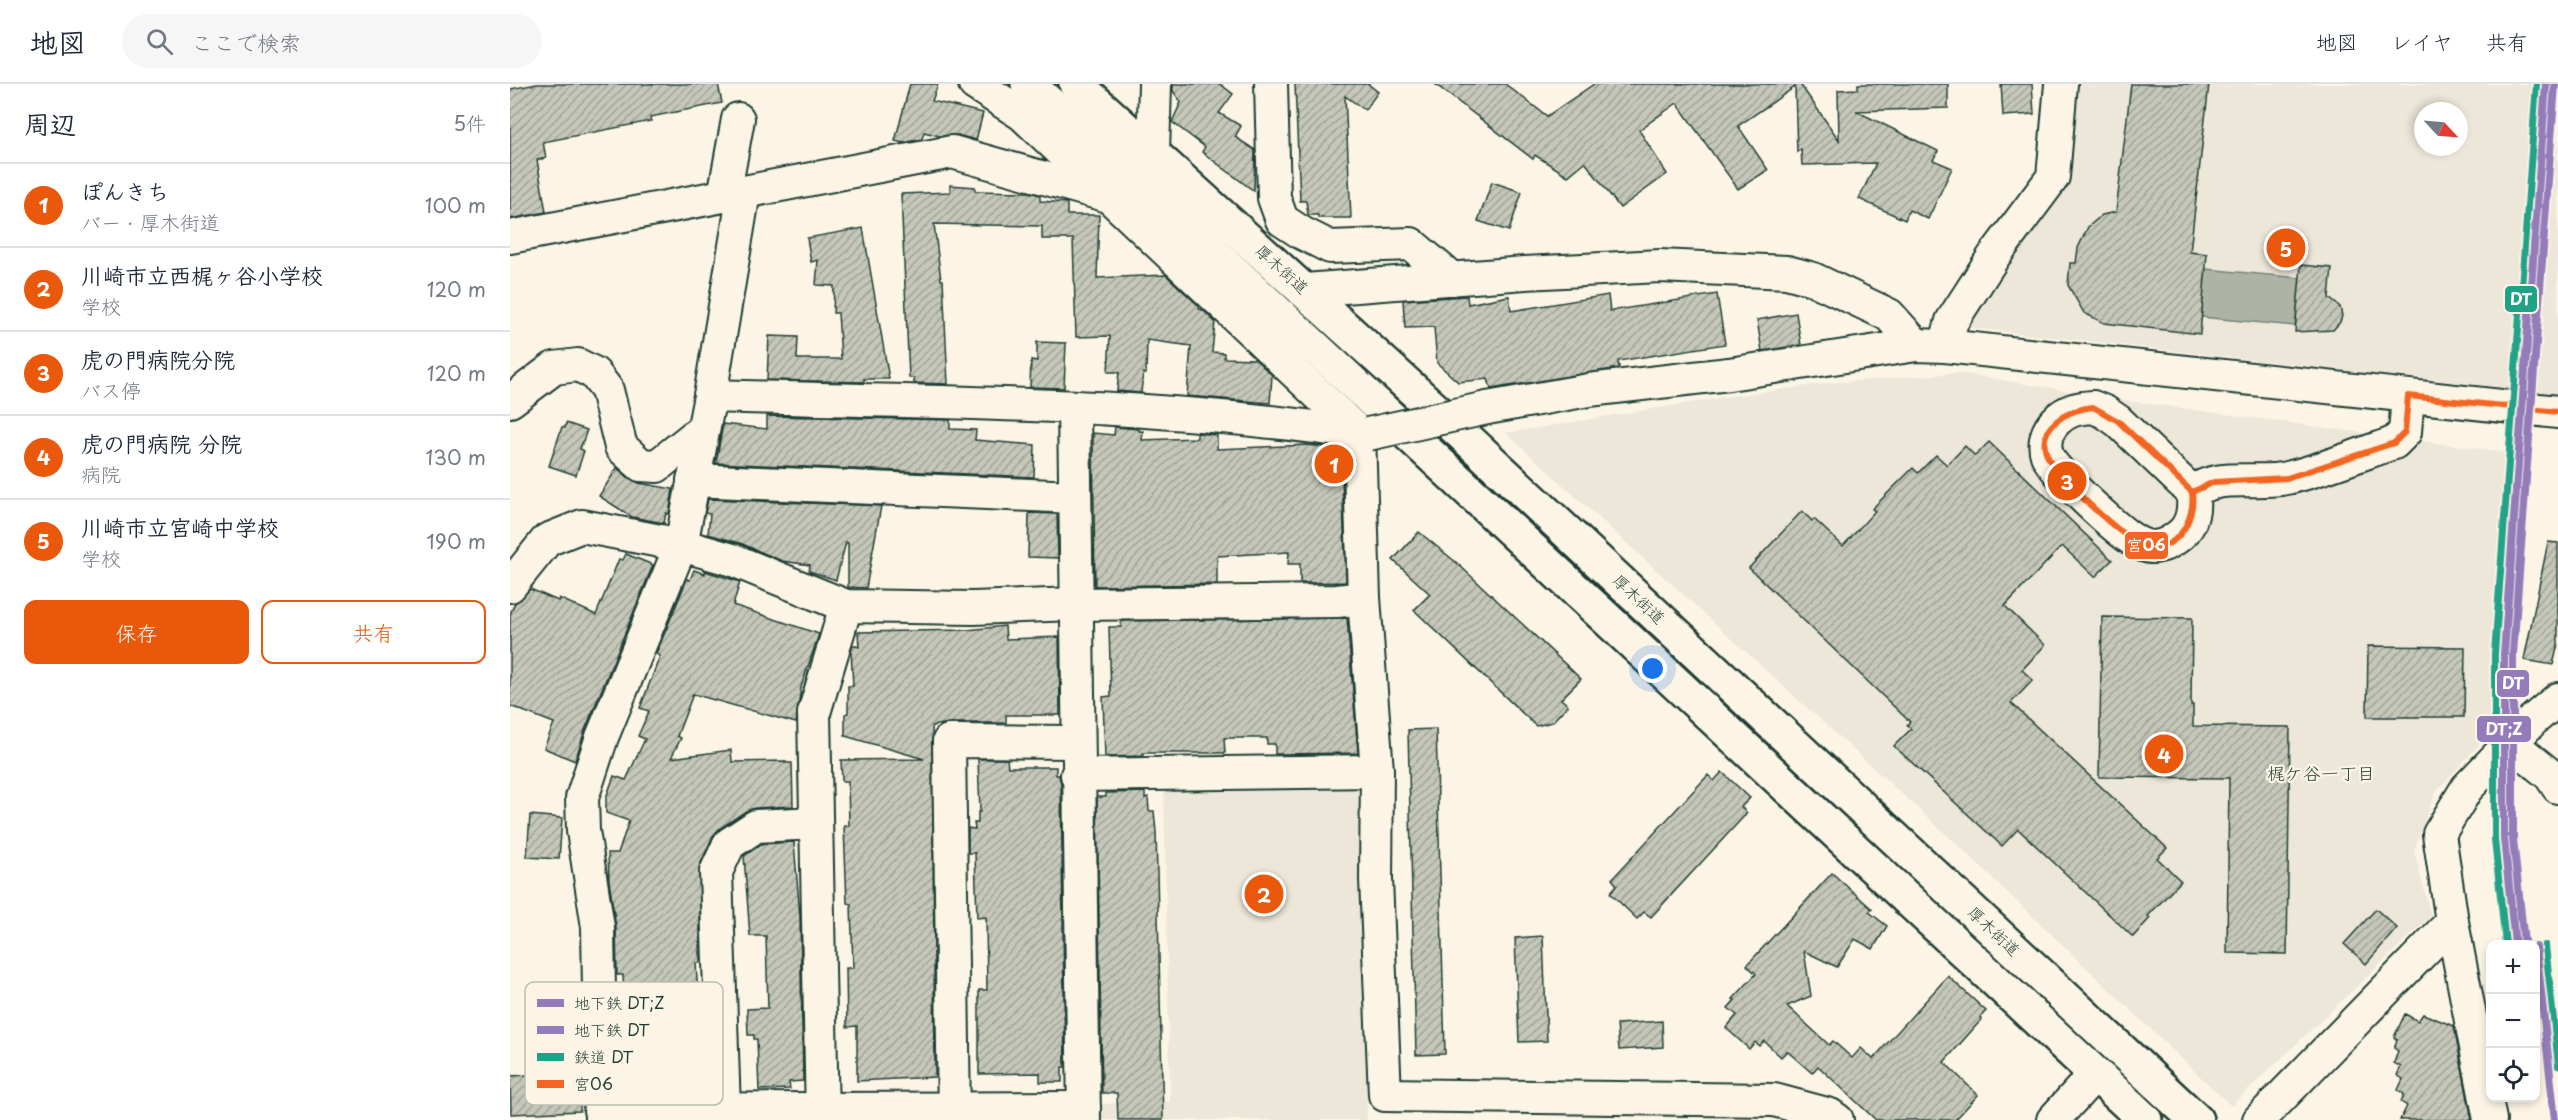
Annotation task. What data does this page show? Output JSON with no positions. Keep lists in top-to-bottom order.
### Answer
{
  "streets": {
    "highway": ["厚木街道"]
  },
  "districts": ["梶ケ谷一丁目"],
  "lines": [
    "metro line DT;Z",
    "rail line DT",
    "metro line DT",
    "transit line 宮06"
  ],
  "legend": [
    "地下鉄 DT;Z",
    "地下鉄 DT",
    "鉄道 DT",
    "宮06"
  ],
  "north": "bottom right",
  "page": {
    "header": "地図",
    "search": "ここで検索",
    "nav": ["地図", "レイヤ", "共有"],
    "heading": ["周辺", "5件"],
    "list": [
      {
        "mark": "1",
        "name": "ぽんきち",
        "note": "バー · 厚木街道",
        "value": "100 m"
      },
      {
        "mark": "2",
        "name": "川崎市立西梶ヶ谷小学校",
        "note": "学校",
        "value": "120 m"
      },
      {
        "mark": "3",
        "name": "虎の門病院分院",
        "note": "バス停",
        "value": "120 m"
      },
      {
        "mark": "4",
        "name": "虎の門病院 分院",
        "note": "病院",
        "value": "130 m"
      },
      {
        "mark": "5",
        "name": "川崎市立宮崎中学校",
        "note": "学校",
        "value": "190 m"
      }
    ],
    "pins": [
      "5",
      "1",
      "3",
      "4",
      "2"
    ],
    "buttons": ["保存", "共有"],
    "map_buttons": ["+", "−"]
  }
}
